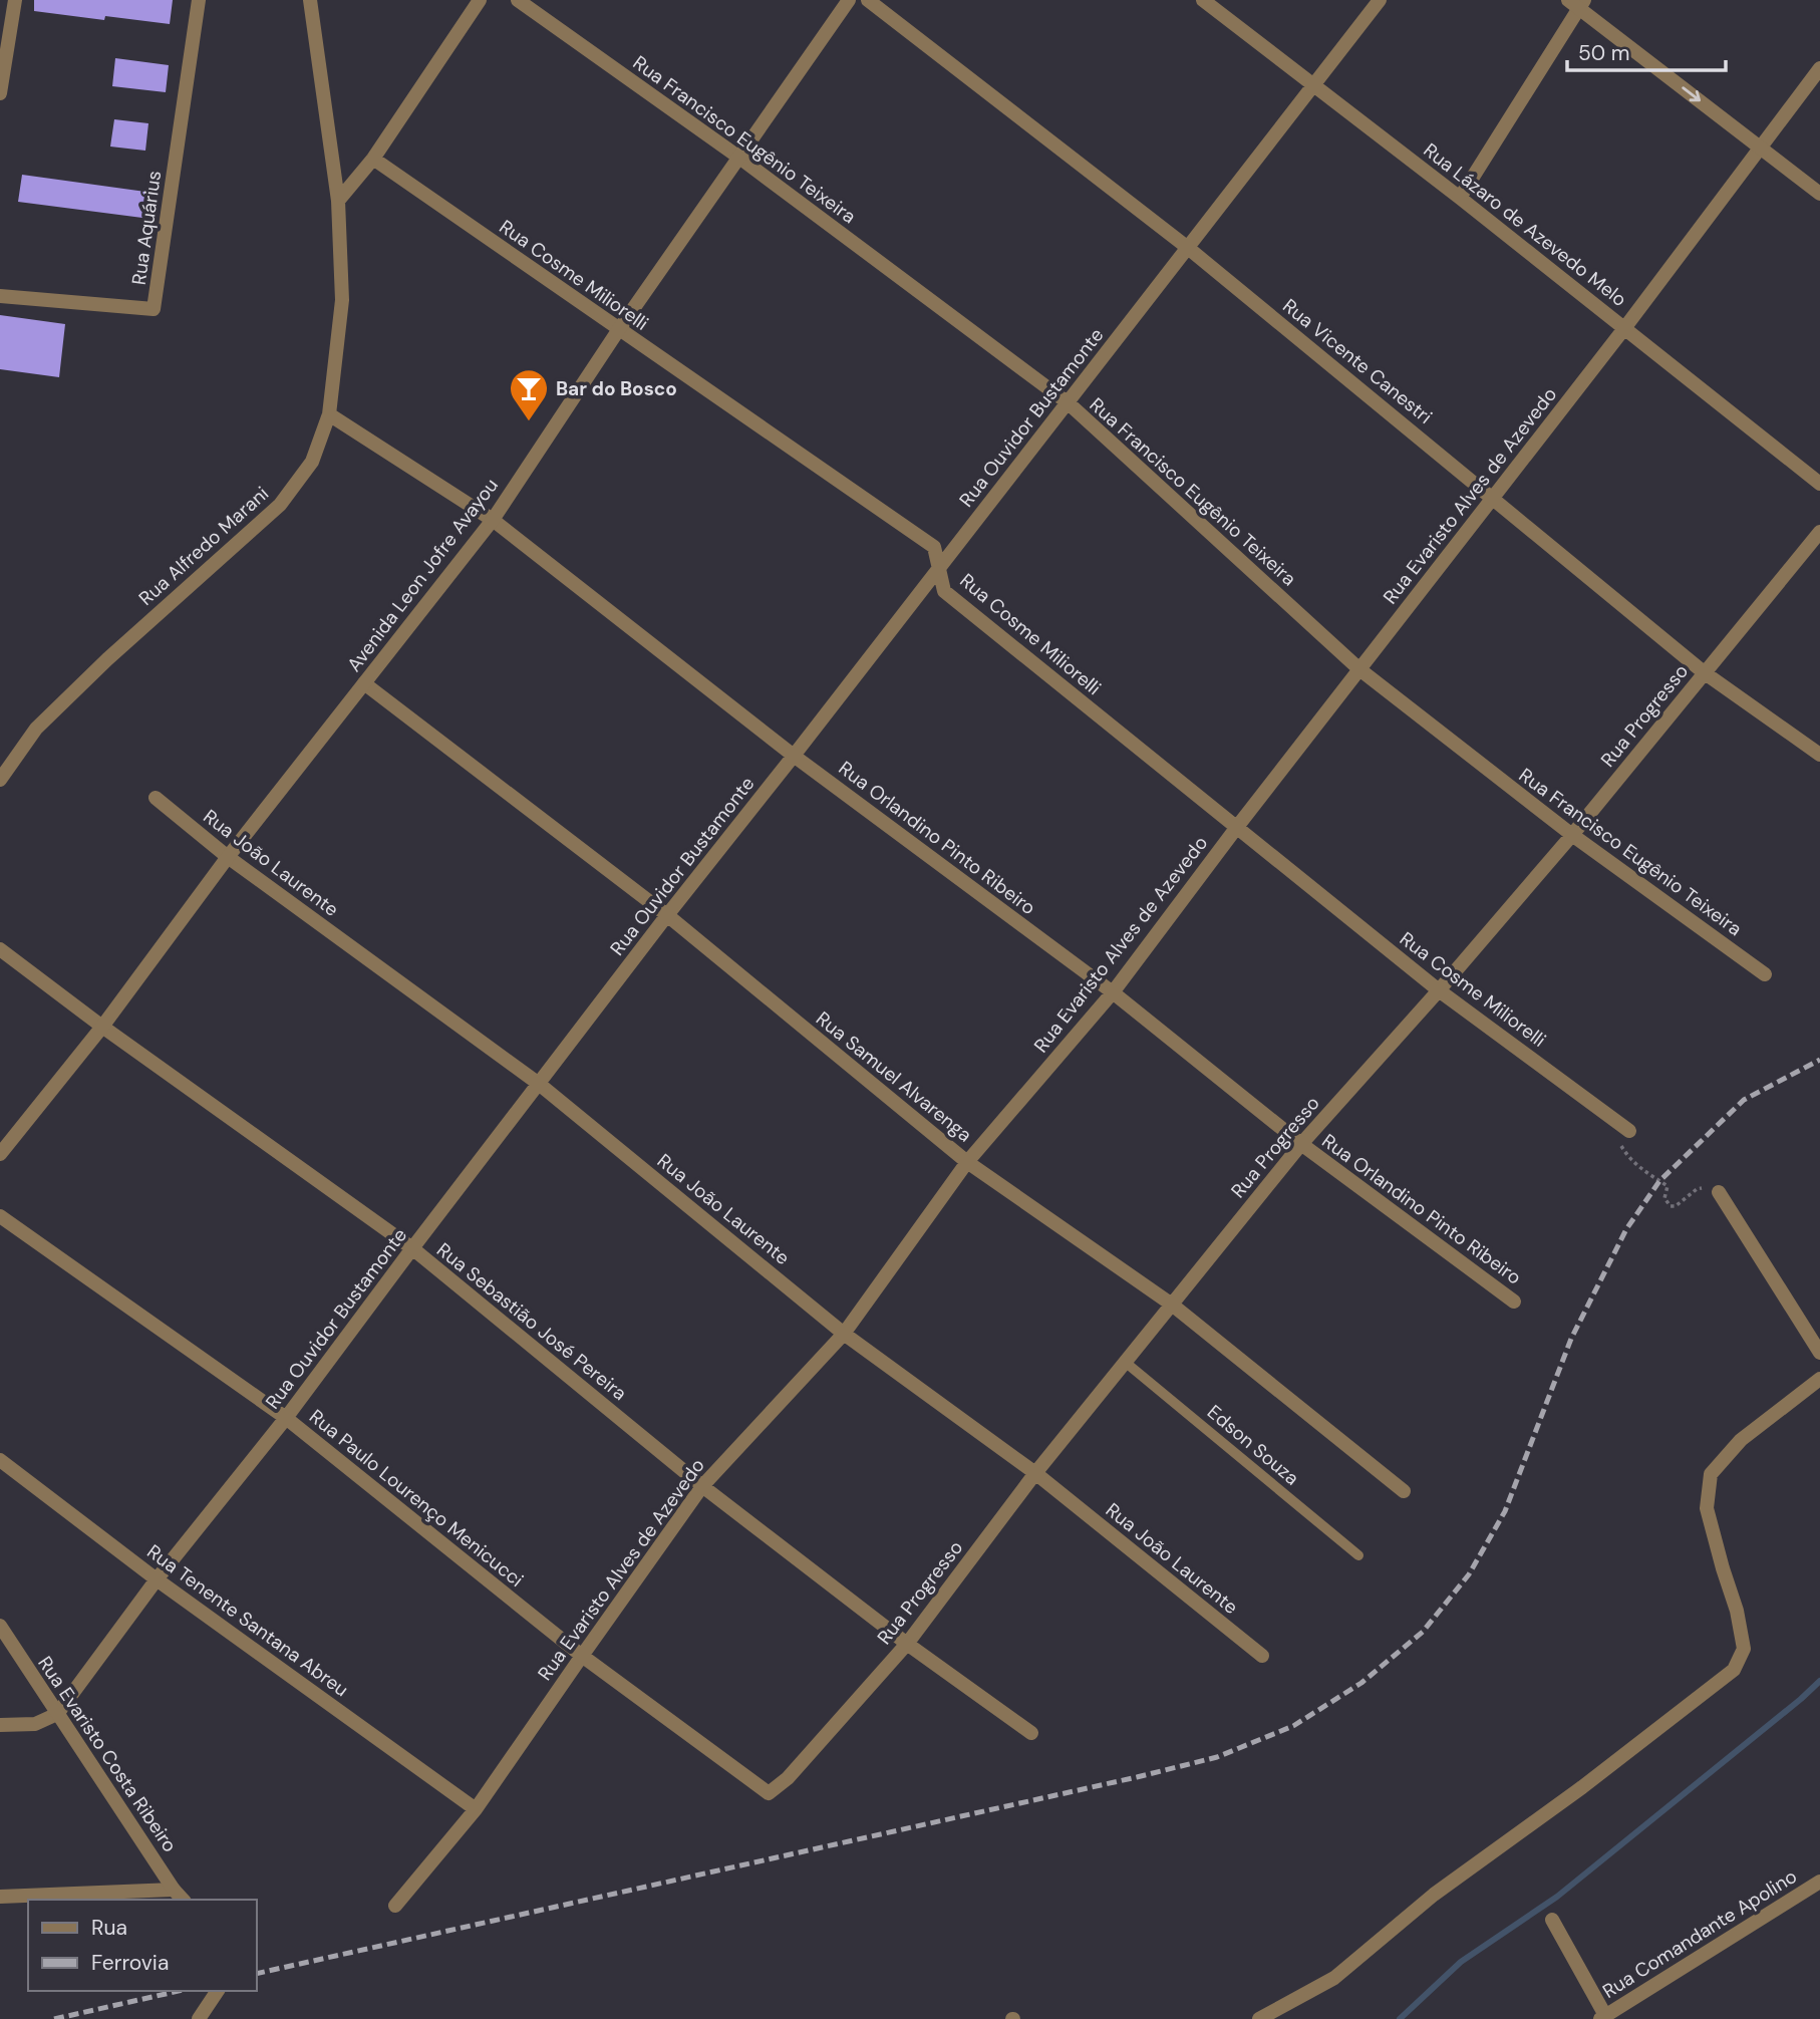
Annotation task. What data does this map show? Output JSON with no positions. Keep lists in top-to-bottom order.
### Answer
{
  "streets": {
    "street": [
      "Rua Francisco Eugênio Teixeira",
      "Rua Lázaro de Azevedo Melo",
      "Rua Aquárius",
      "Rua Cosme Miliorelli",
      "Rua Vicente Canestri",
      "Rua Ouvidor Bustamonte",
      "Rua Evaristo Alves de Azevedo",
      "Rua Alfredo Marani",
      "Avenida Leon Jofre Avayou",
      "Rua Progresso",
      "Rua Orlandino Pinto Ribeiro",
      "Rua João Laurente",
      "Rua Samuel Alvarenga",
      "Rua Sebastião José Pereira",
      "Rua Paulo Lourenço Menicucci",
      "Rua Tenente Santana Abreu",
      "Rua Evaristo Costa Ribeiro",
      "Rua Comandante Apolino"
    ],
    "lane": ["Edson Souza"]
  },
  "crossings": [
    ["Rua Francisco Eugênio Teixeira", "Rua Ouvidor Bustamonte"],
    ["Rua Francisco Eugênio Teixeira", "Rua Evaristo Alves de Azevedo"],
    ["Rua Francisco Eugênio Teixeira", "Avenida Leon Jofre Avayou"],
    ["Rua Francisco Eugênio Teixeira", "Rua Progresso"],
    ["Rua Lázaro de Azevedo Melo", "Rua Ouvidor Bustamonte"],
    ["Rua Lázaro de Azevedo Melo", "Rua Evaristo Alves de Azevedo"],
    ["Rua Cosme Miliorelli", "Rua Ouvidor Bustamonte"],
    ["Rua Cosme Miliorelli", "Rua Evaristo Alves de Azevedo"],
    ["Rua Cosme Miliorelli", "Avenida Leon Jofre Avayou"],
    ["Rua Cosme Miliorelli", "Rua Progresso"],
    ["Rua Vicente Canestri", "Rua Ouvidor Bustamonte"],
    ["Rua Vicente Canestri", "Rua Evaristo Alves de Azevedo"],
    ["Rua Vicente Canestri", "Rua Progresso"],
    ["Rua Ouvidor Bustamonte", "Rua Orlandino Pinto Ribeiro"],
    ["Rua Ouvidor Bustamonte", "Rua João Laurente"],
    ["Rua Ouvidor Bustamonte", "Rua Samuel Alvarenga"],
    ["Rua Ouvidor Bustamonte", "Rua Sebastião José Pereira"],
    ["Rua Ouvidor Bustamonte", "Rua Paulo Lourenço Menicucci"],
    ["Rua Ouvidor Bustamonte", "Rua Tenente Santana Abreu"],
    ["Rua Ouvidor Bustamonte", "Rua Evaristo Costa Ribeiro"],
    ["Rua Evaristo Alves de Azevedo", "Rua Orlandino Pinto Ribeiro"],
    ["Rua Evaristo Alves de Azevedo", "Rua João Laurente"],
    ["Rua Evaristo Alves de Azevedo", "Rua Samuel Alvarenga"],
    ["Rua Evaristo Alves de Azevedo", "Rua Sebastião José Pereira"],
    ["Rua Evaristo Alves de Azevedo", "Rua Paulo Lourenço Menicucci"],
    ["Rua Evaristo Alves de Azevedo", "Rua Tenente Santana Abreu"],
    ["Rua Alfredo Marani", "Rua Orlandino Pinto Ribeiro"],
    ["Avenida Leon Jofre Avayou", "Rua Orlandino Pinto Ribeiro"],
    ["Avenida Leon Jofre Avayou", "Rua João Laurente"],
    ["Avenida Leon Jofre Avayou", "Rua Samuel Alvarenga"],
    ["Avenida Leon Jofre Avayou", "Rua Sebastião José Pereira"],
    ["Rua Progresso", "Rua Orlandino Pinto Ribeiro"],
    ["Rua Progresso", "Rua João Laurente"],
    ["Rua Progresso", "Rua Samuel Alvarenga"],
    ["Rua Progresso", "Rua Sebastião José Pereira"],
    ["Rua Progresso", "Edson Souza"],
    ["Rua Progresso", "Rua Paulo Lourenço Menicucci"]
  ],
  "places": {
    "bar": ["Bar do Bosco"]
  },
  "legend": ["Rua", "Ferrovia"],
  "scale_bar": "50 m"
}
